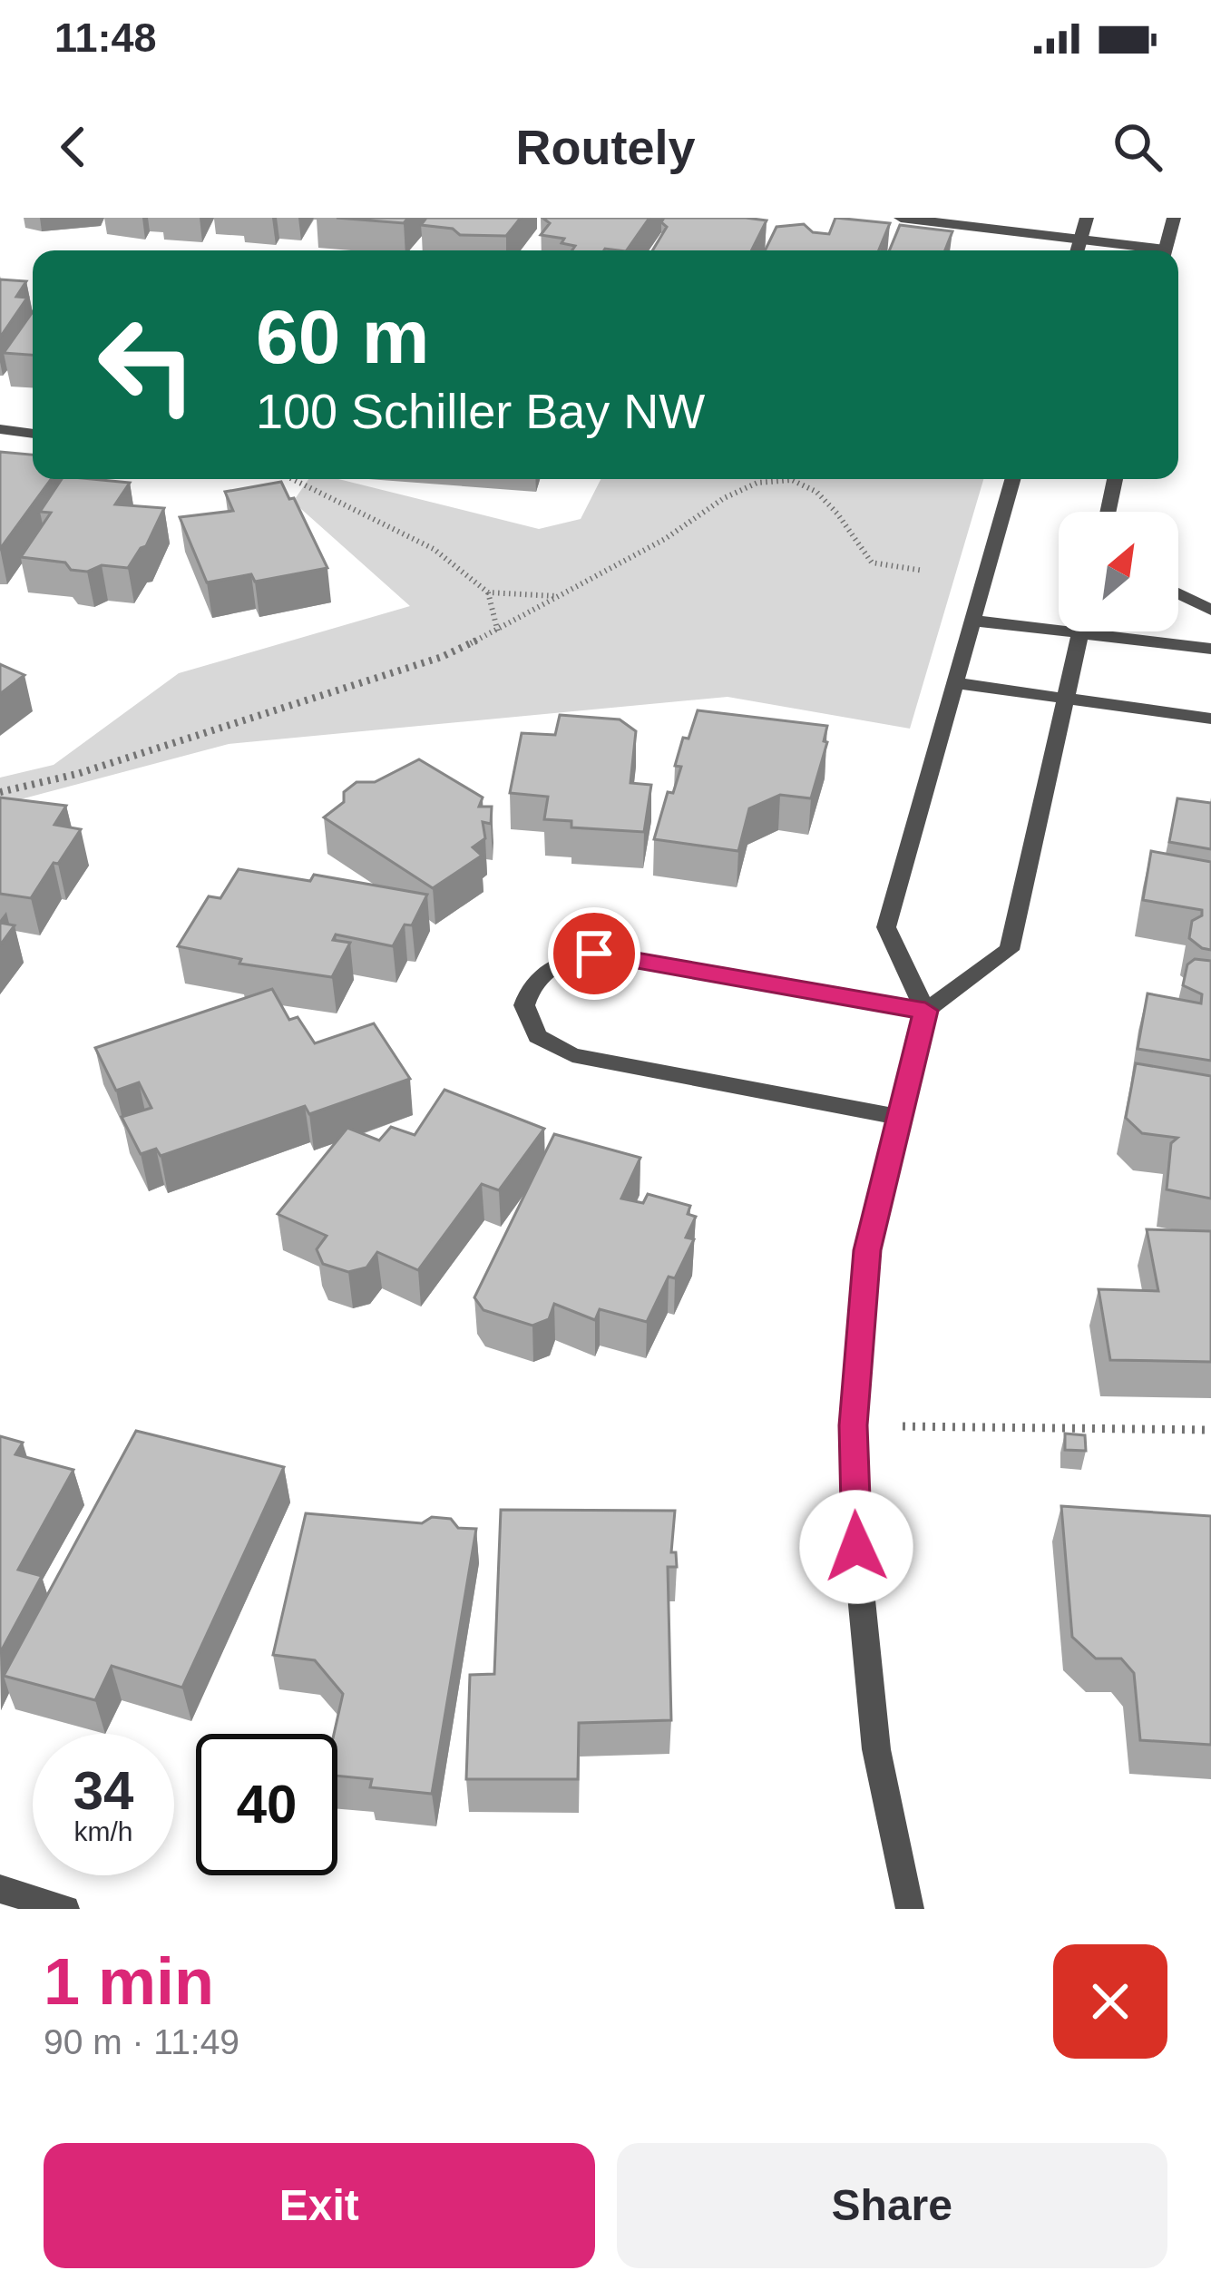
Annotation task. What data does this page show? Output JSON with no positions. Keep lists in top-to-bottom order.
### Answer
{
  "north": "top right",
  "page": {
    "status": "11:48",
    "header": "Routely",
    "turn": ["60 m", "100 Schiller Bay NW"],
    "speed": "34 km/h",
    "limit": "40",
    "heading": ["1 min", "90 m · 11:49"],
    "buttons": ["Exit", "Share"]
  }
}
